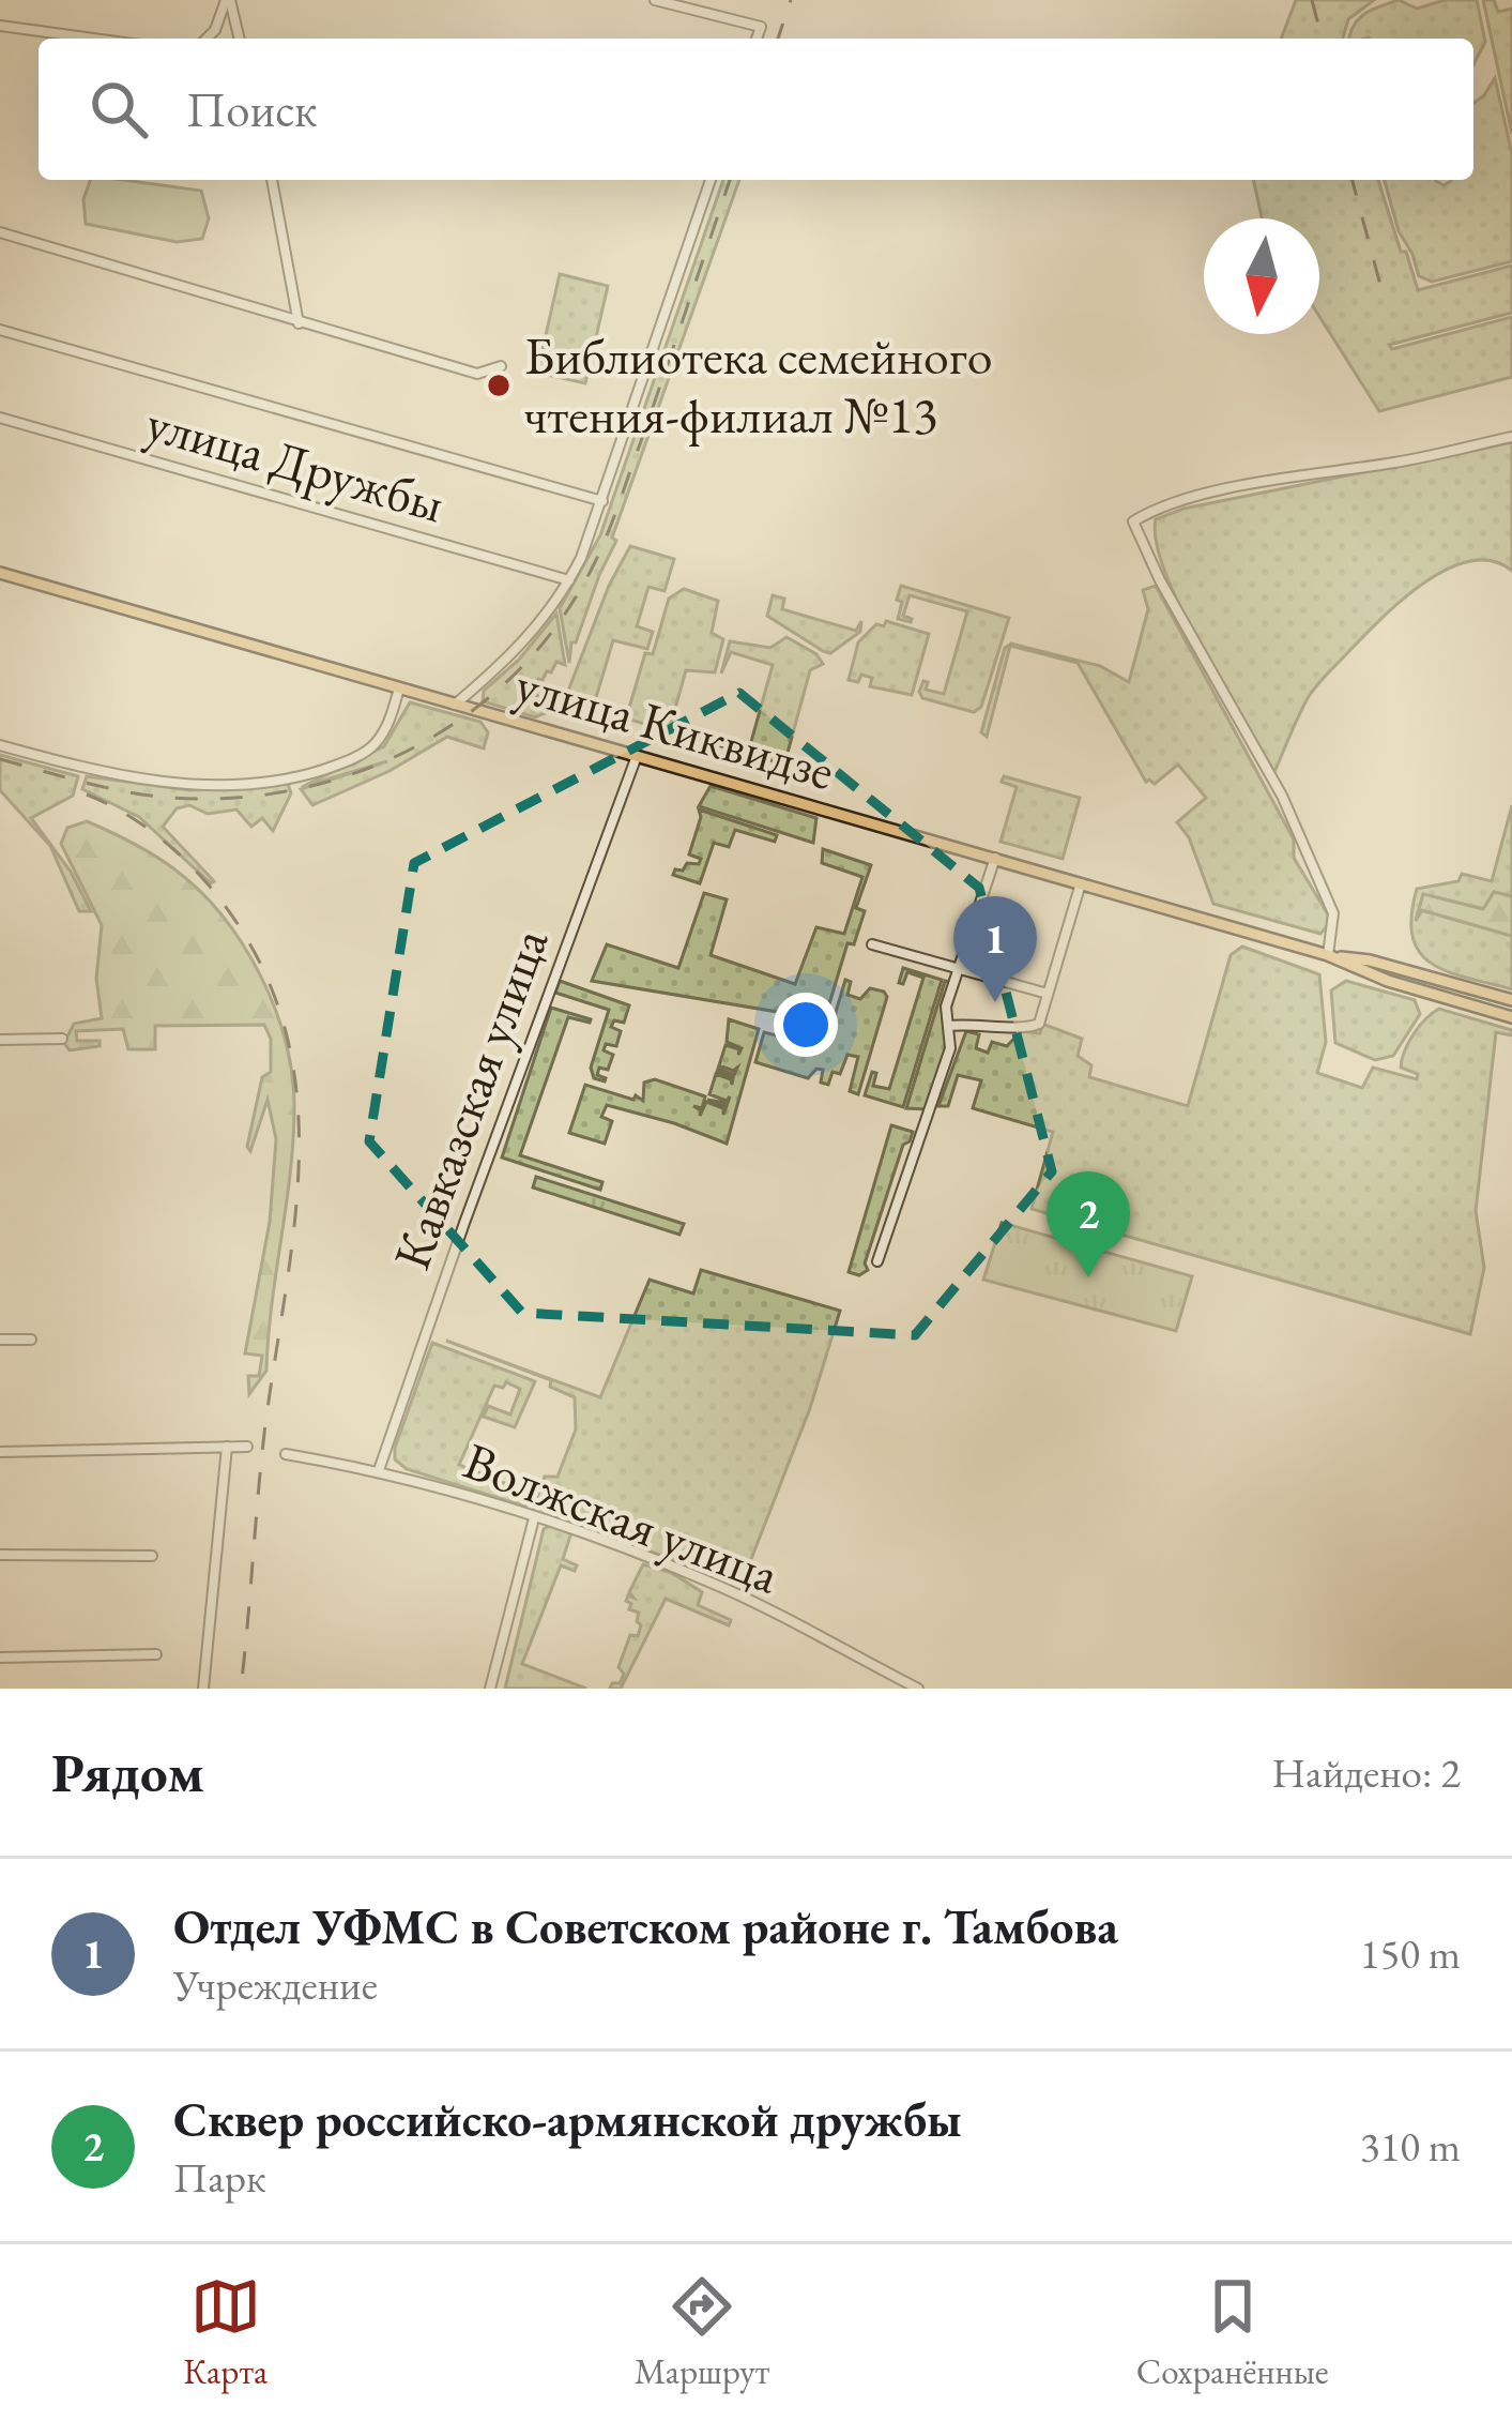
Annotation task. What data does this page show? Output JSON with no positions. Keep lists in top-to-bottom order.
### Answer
{
  "streets": {
    "main road": ["улица Киквидзе"],
    "street": ["улица Дружбы", "Кавказская улица", "Волжская улица"]
  },
  "crossings": [
    ["улица Киквидзе", "Кавказская улица"],
    ["Кавказская улица", "Волжская улица"]
  ],
  "places": ["Библиотека семейного чтения-филиал №13"],
  "north": "bottom",
  "page": {
    "search": "Поиск",
    "pins": ["1", "2"],
    "heading": ["Рядом", "Найдено: 2"],
    "list": [
      {
        "mark": "1",
        "name": "Отдел УФМС в Советском районе г. Тамбова",
        "note": "Учреждение",
        "value": "150 m"
      },
      {
        "mark": "2",
        "name": "Сквер российско-армянской дружбы",
        "note": "Парк",
        "value": "310 m"
      }
    ],
    "nav": ["Карта", "Маршрут", "Сохранённые"]
  }
}
